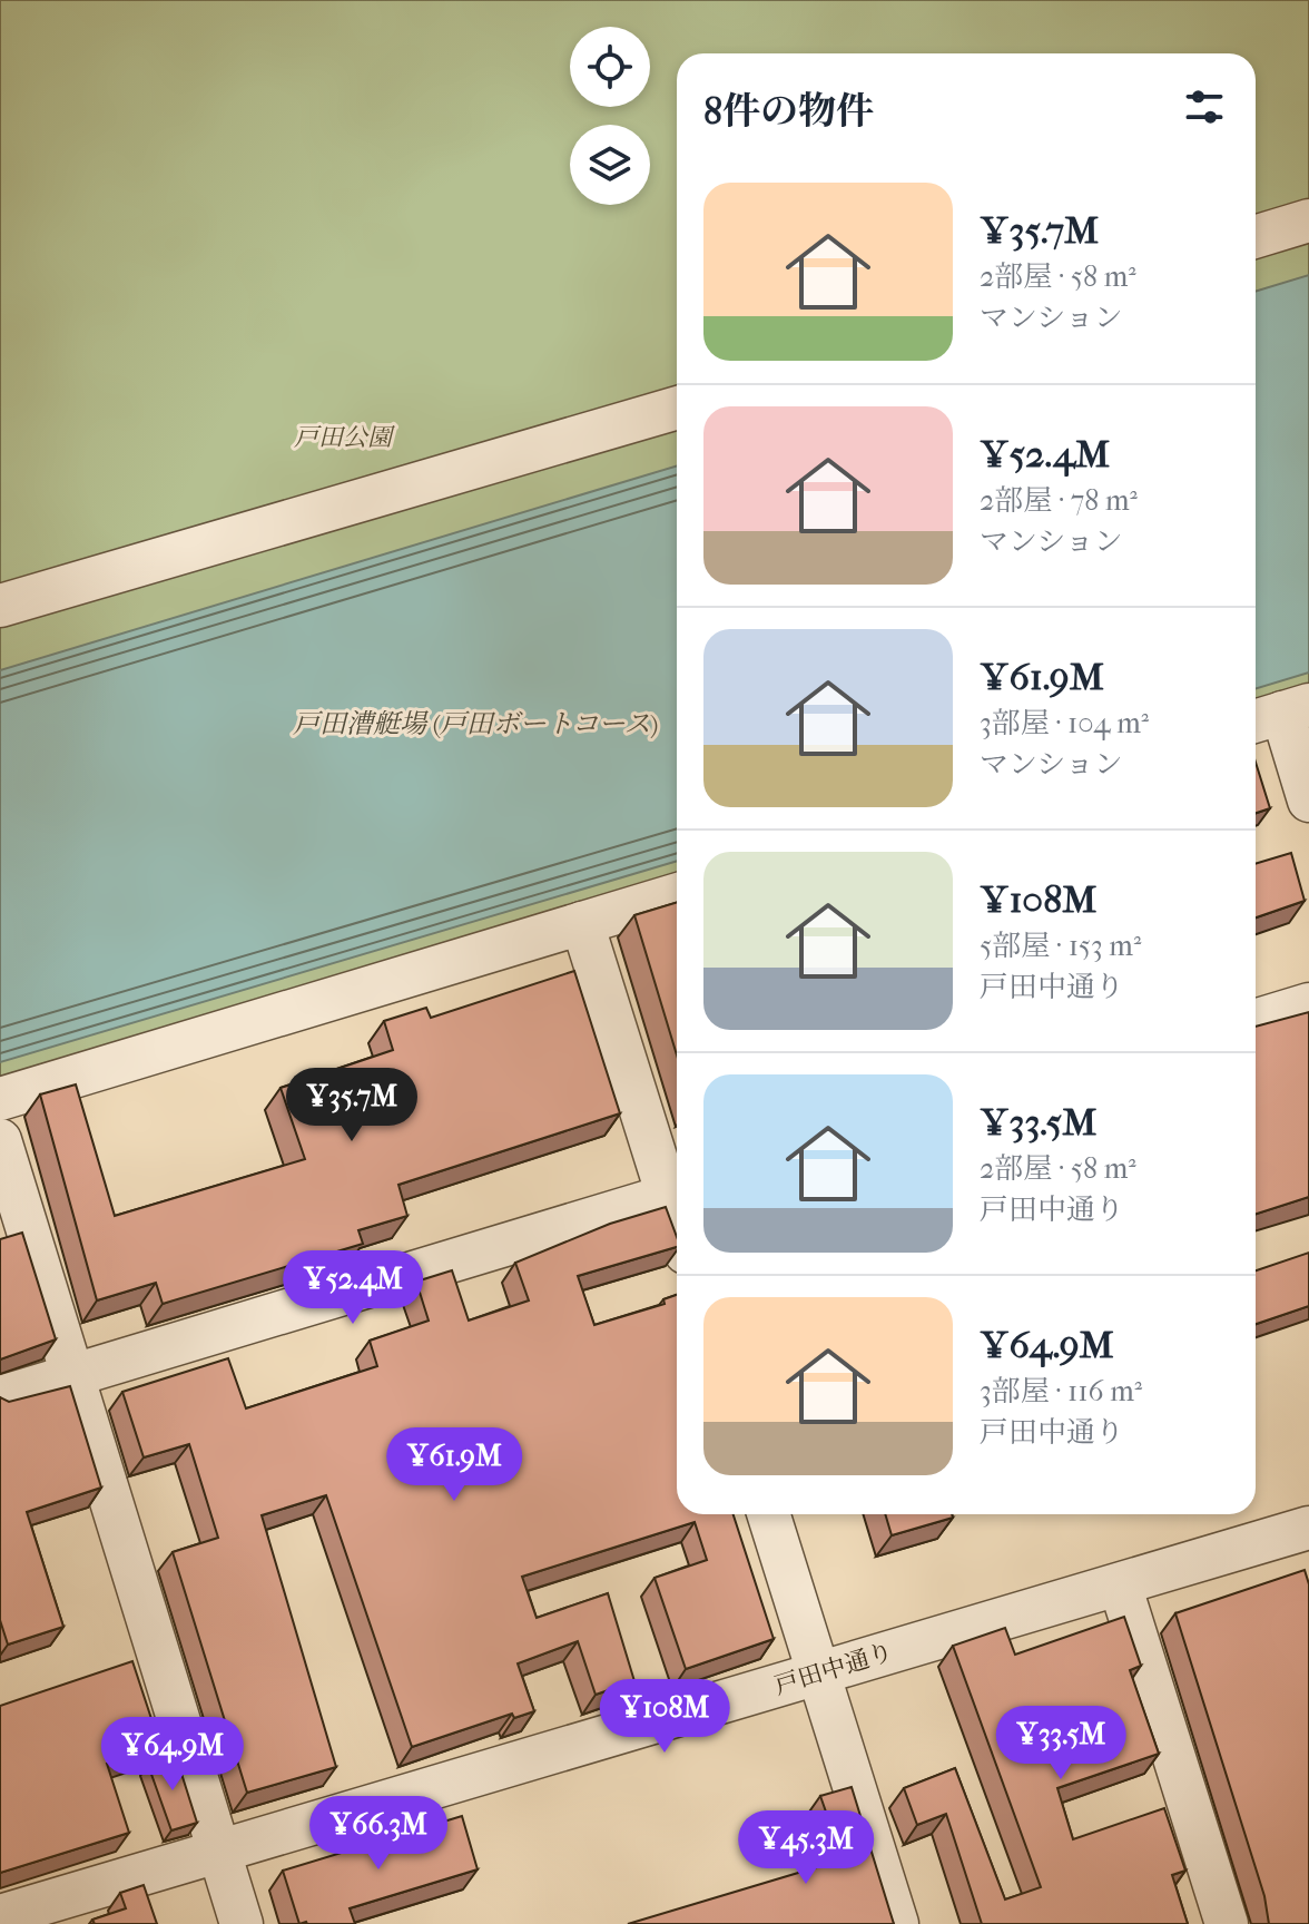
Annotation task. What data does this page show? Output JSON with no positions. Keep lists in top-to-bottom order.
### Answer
{
  "streets": {
    "street": ["戸田中通り"]
  },
  "water": ["戸田漕艇場 (戸田ボートコース)"],
  "parks": ["戸田公園"],
  "page": {
    "heading": "8件の物件",
    "list": [
      {
        "name": "¥35.7M",
        "note": "2部屋 · 58 m² · マンション"
      },
      {
        "name": "¥52.4M",
        "note": "2部屋 · 78 m² · マンション"
      },
      {
        "name": "¥61.9M",
        "note": "3部屋 · 104 m² · マンション"
      },
      {
        "name": "¥108M",
        "note": "5部屋 · 153 m² · 戸田中通り"
      },
      {
        "name": "¥33.5M",
        "note": "2部屋 · 58 m² · 戸田中通り"
      },
      {
        "name": "¥64.9M",
        "note": "3部屋 · 116 m² · 戸田中通り"
      }
    ],
    "price": [
      "¥35.7M",
      "¥52.4M",
      "¥61.9M",
      "¥108M",
      "¥33.5M",
      "¥64.9M",
      "¥66.3M",
      "¥45.3M"
    ]
  }
}
